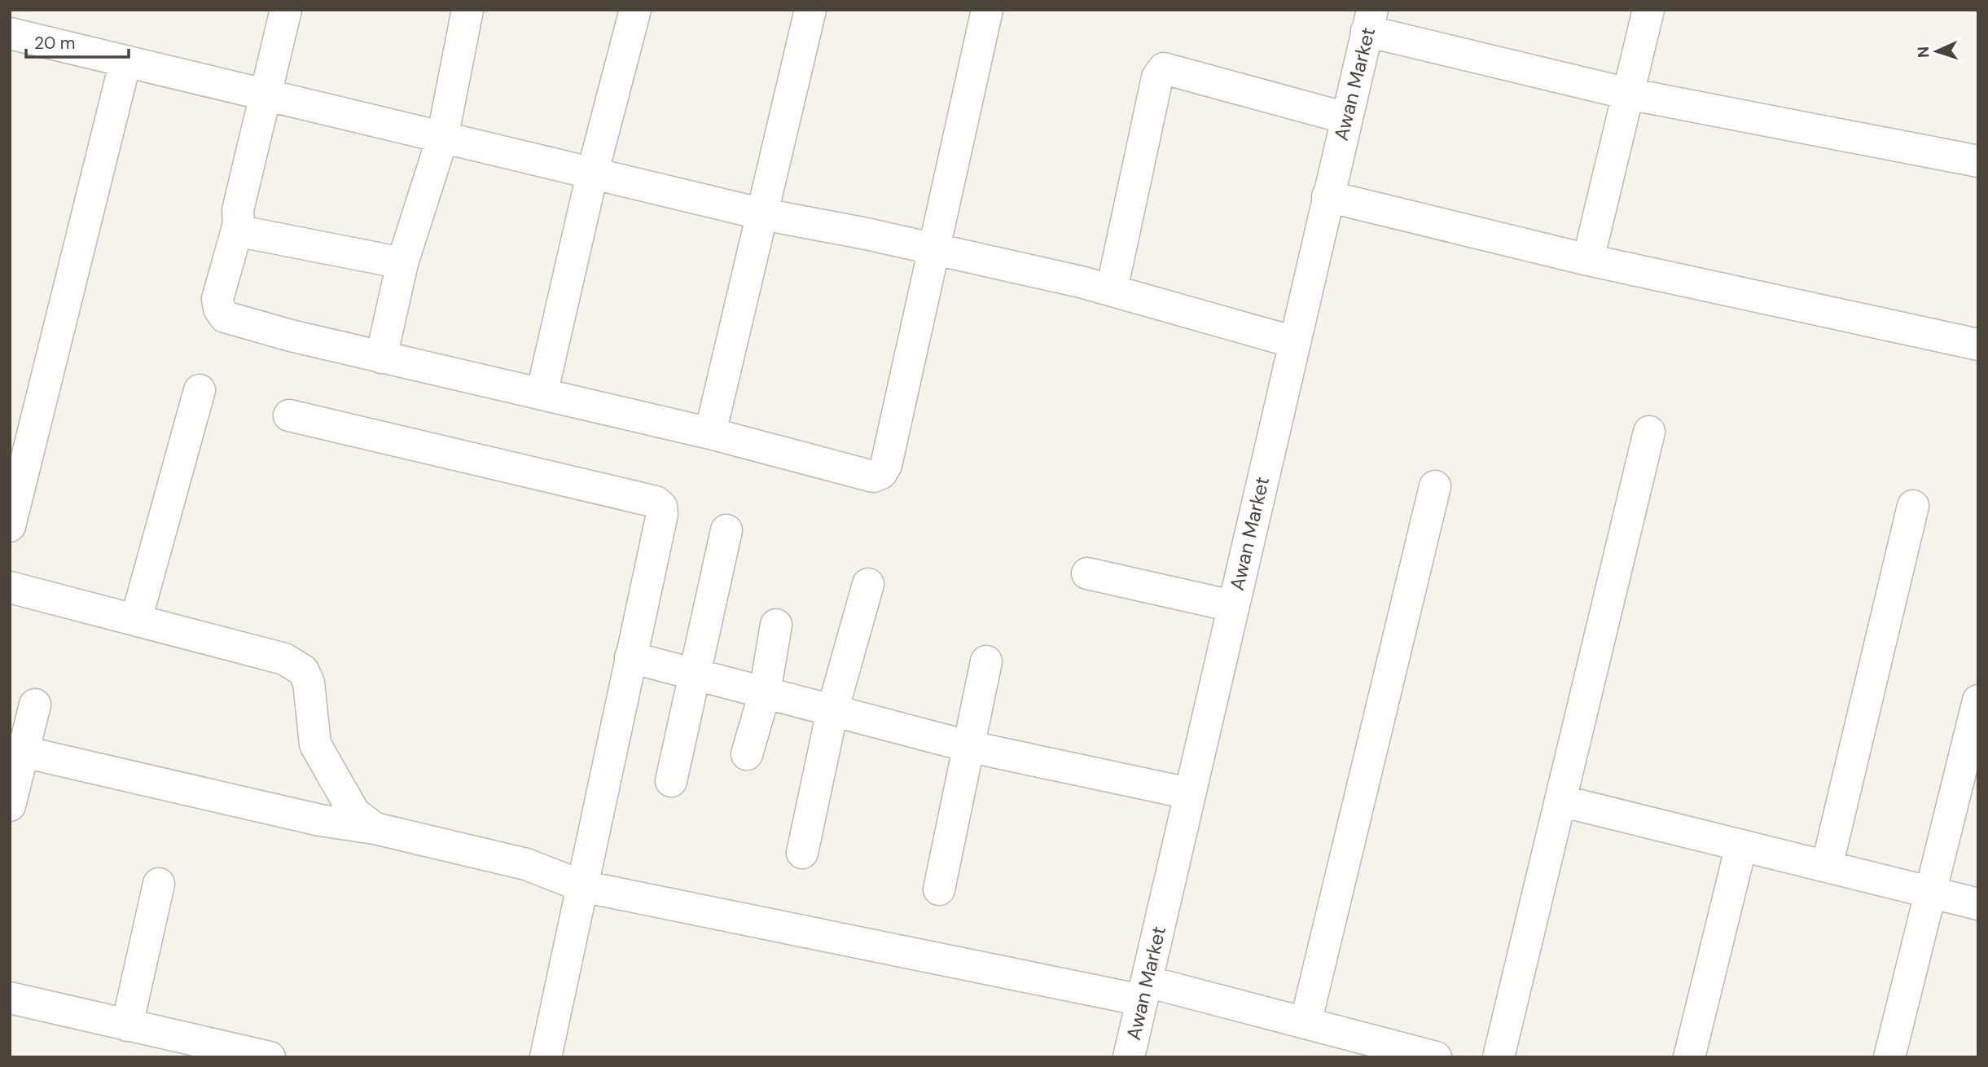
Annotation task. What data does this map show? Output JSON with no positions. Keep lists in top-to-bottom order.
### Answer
{
  "streets": {
    "street": ["Awan Market"]
  },
  "scale_bar": "20 m",
  "north": "left"
}
